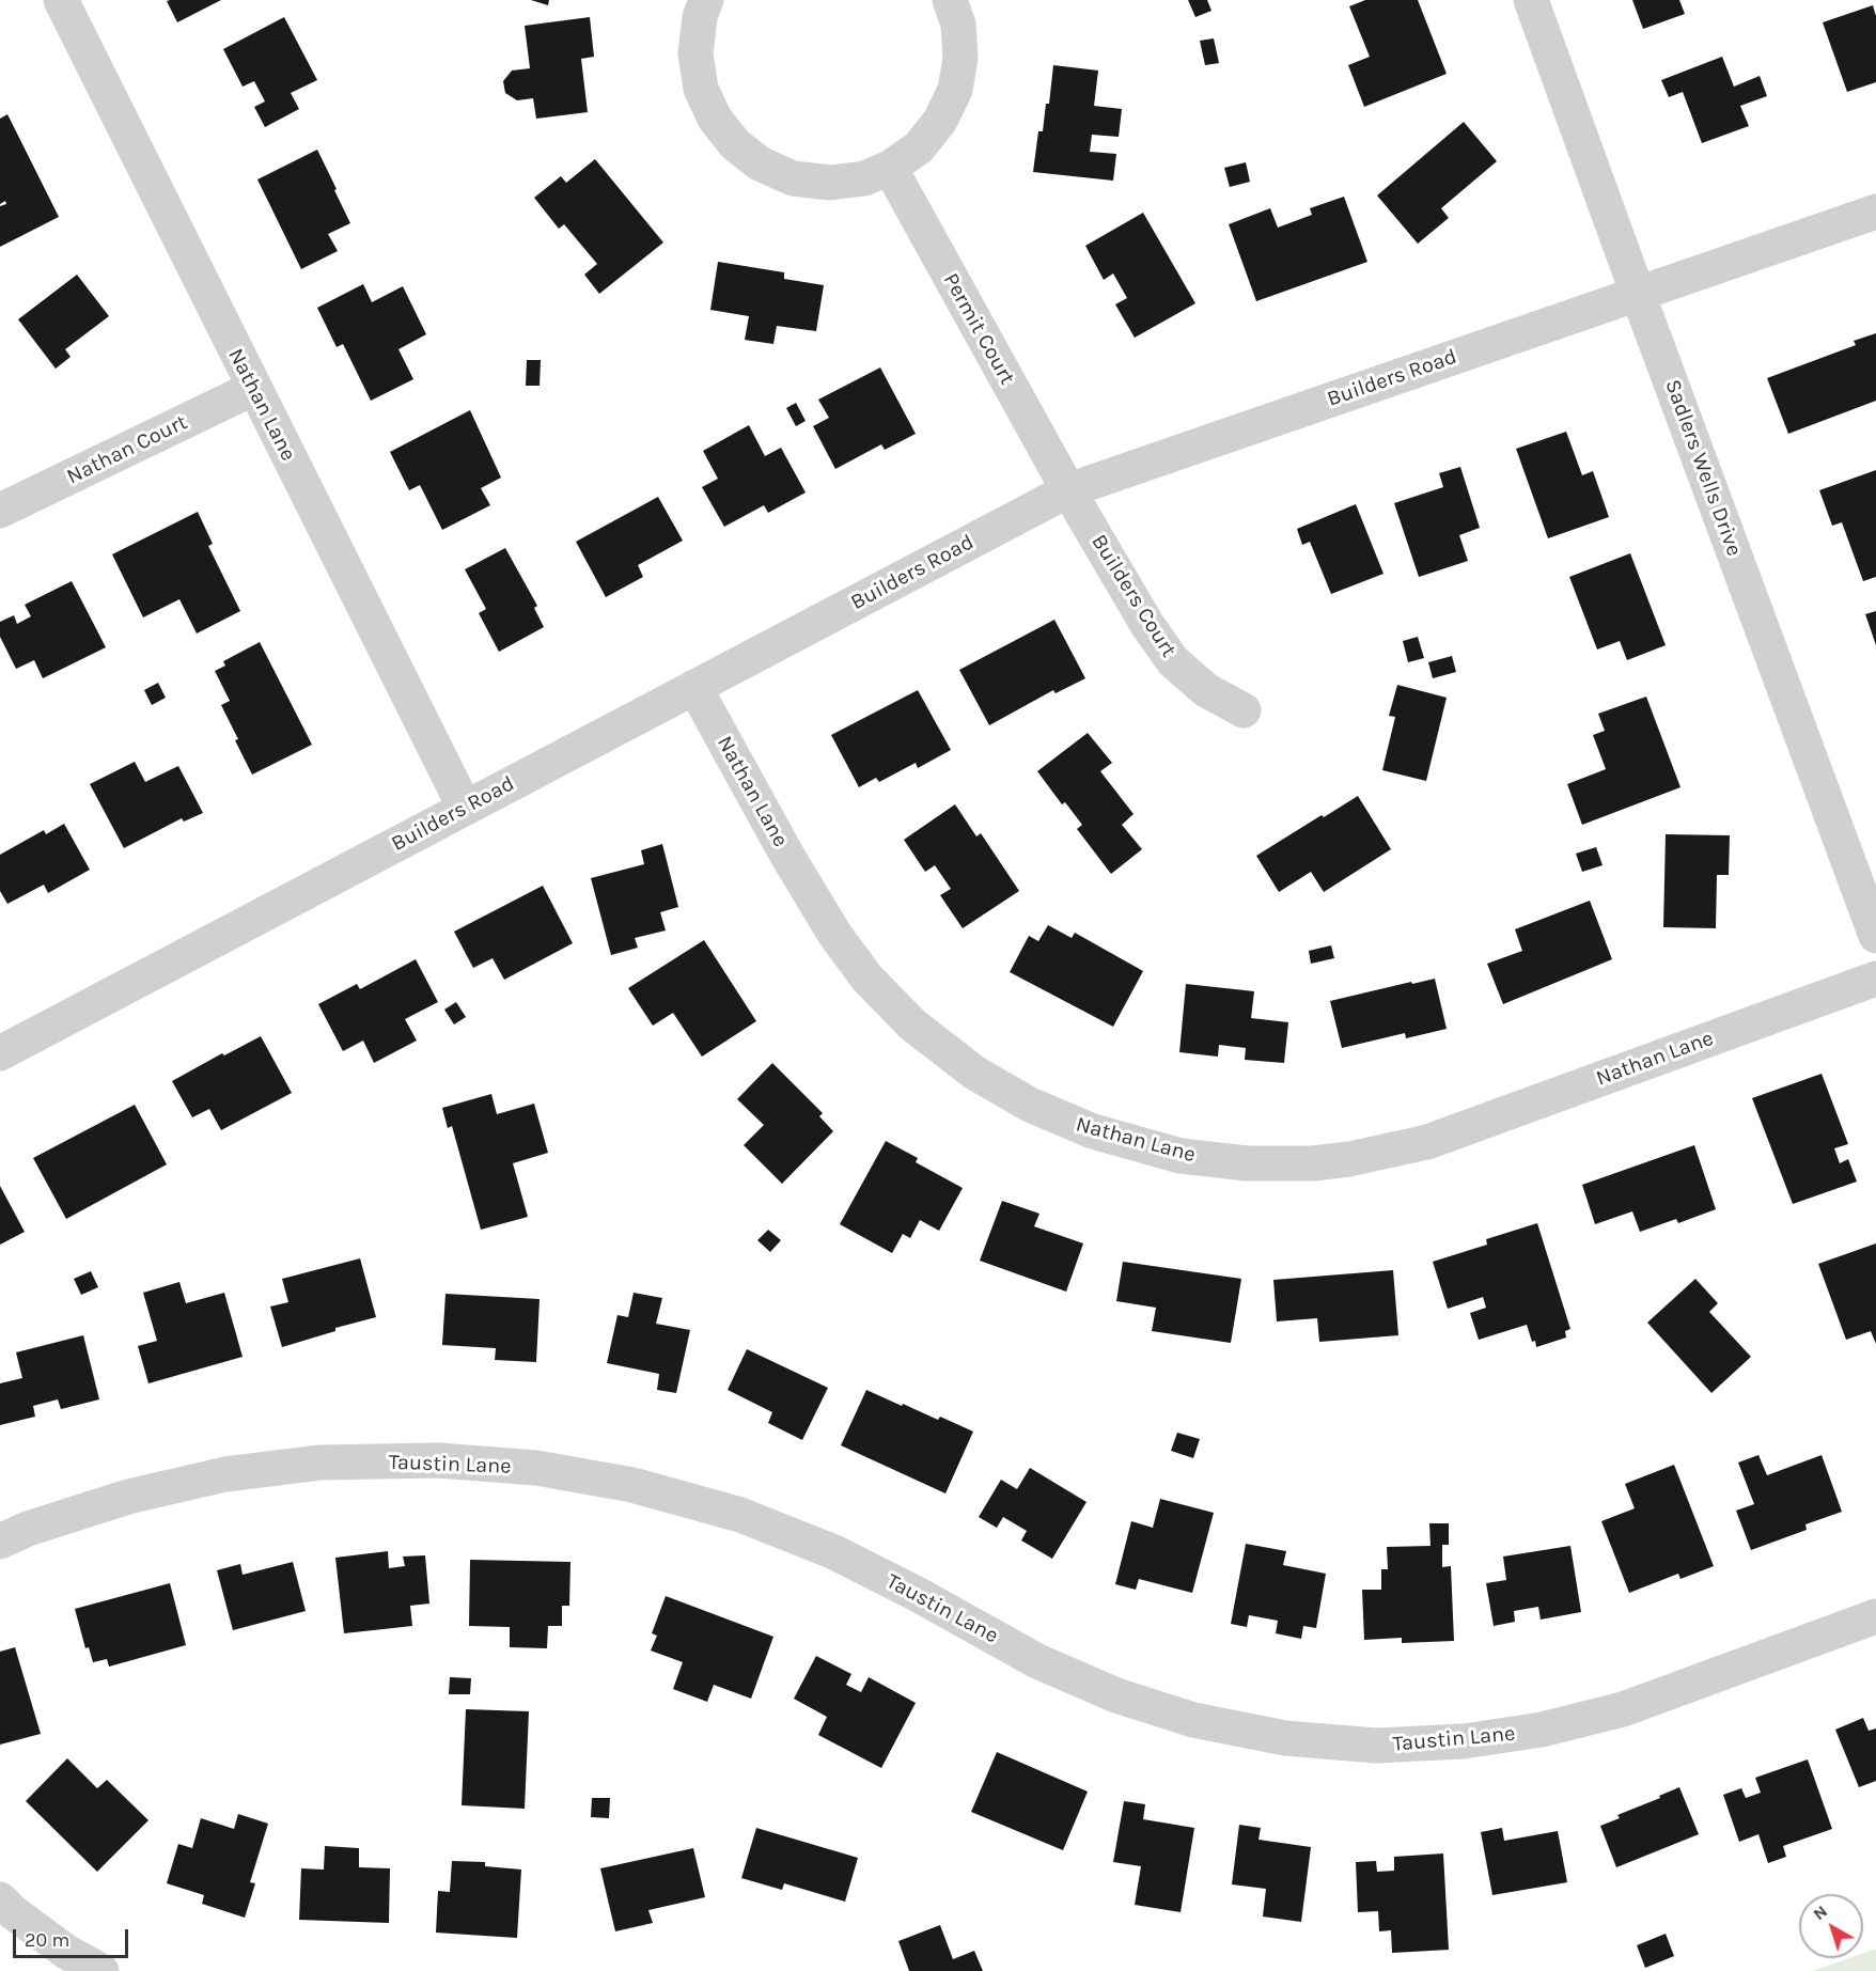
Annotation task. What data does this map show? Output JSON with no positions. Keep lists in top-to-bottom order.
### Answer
{
  "streets": {
    "street": [
      "Permit Court",
      "Builders Road",
      "Nathan Lane",
      "Nathan Court",
      "Sadlers Wells Drive",
      "Builders Court",
      "Taustin Lane"
    ]
  },
  "crossings": [
    ["Permit Court", "Builders Road"],
    ["Permit Court", "Builders Court"],
    ["Builders Road", "Nathan Lane"],
    ["Builders Road", "Sadlers Wells Drive"],
    ["Builders Road", "Builders Court"],
    ["Nathan Lane", "Nathan Court"]
  ],
  "scale_bar": "20 m",
  "north": "top left"
}
